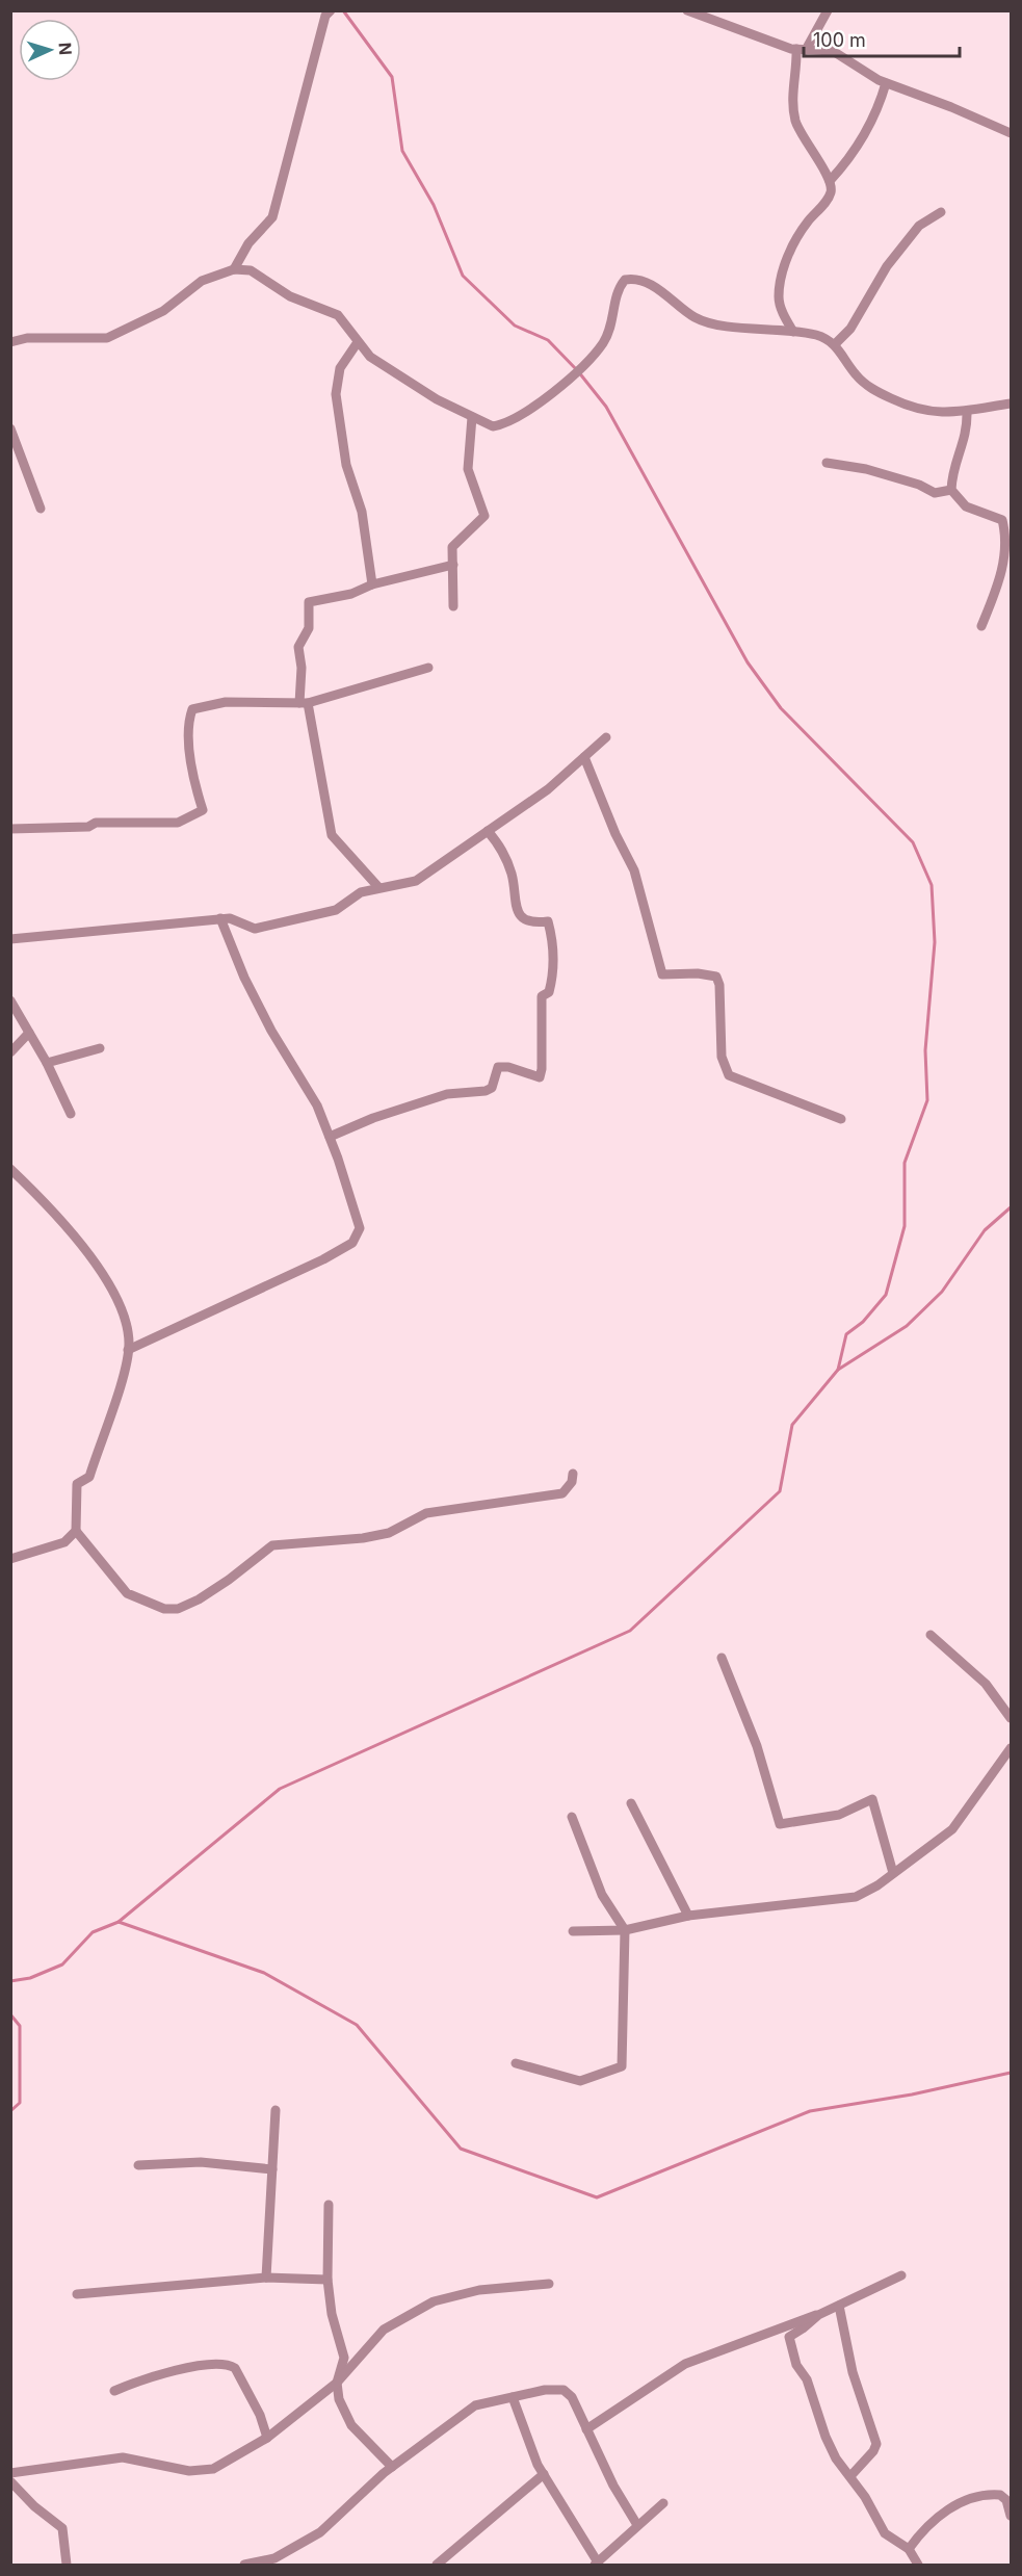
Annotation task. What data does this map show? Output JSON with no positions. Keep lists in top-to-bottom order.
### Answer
{
  "scale_bar": "100 m",
  "north": "right"
}
